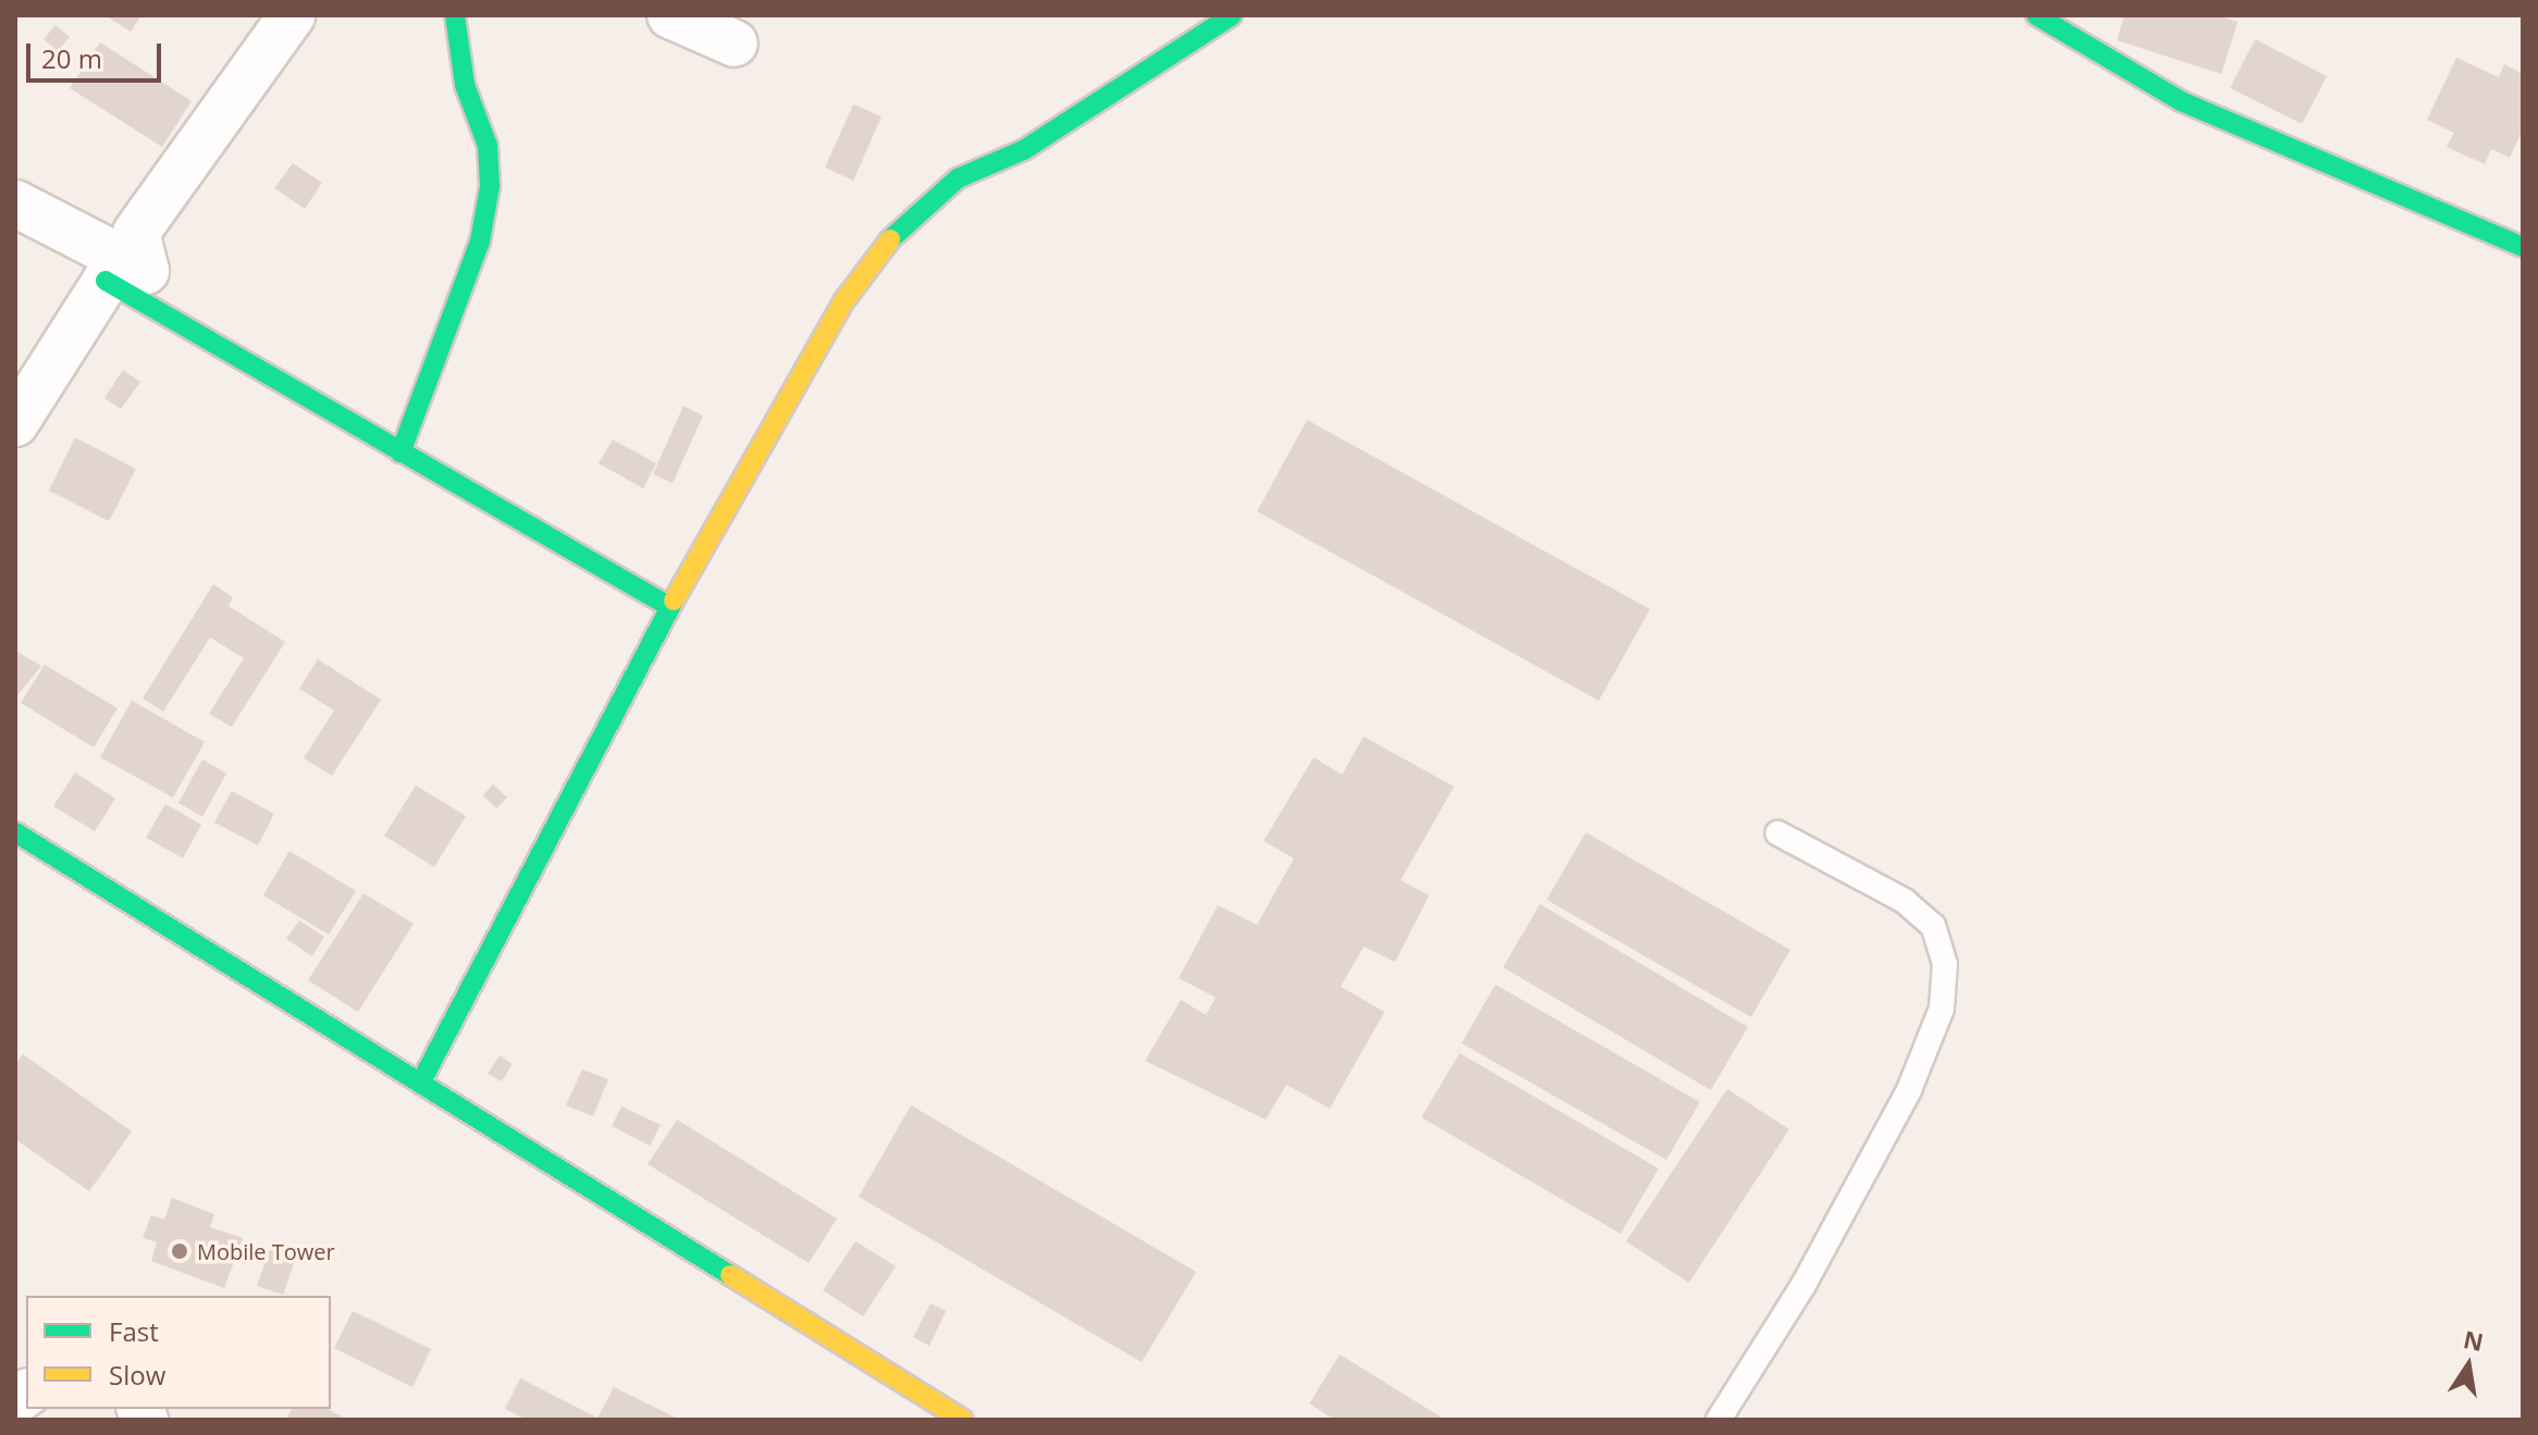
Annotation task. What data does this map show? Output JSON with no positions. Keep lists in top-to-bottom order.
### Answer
{
  "places": ["Mobile Tower"],
  "legend": ["Fast", "Slow"],
  "scale_bar": "20 m",
  "north": "top"
}
